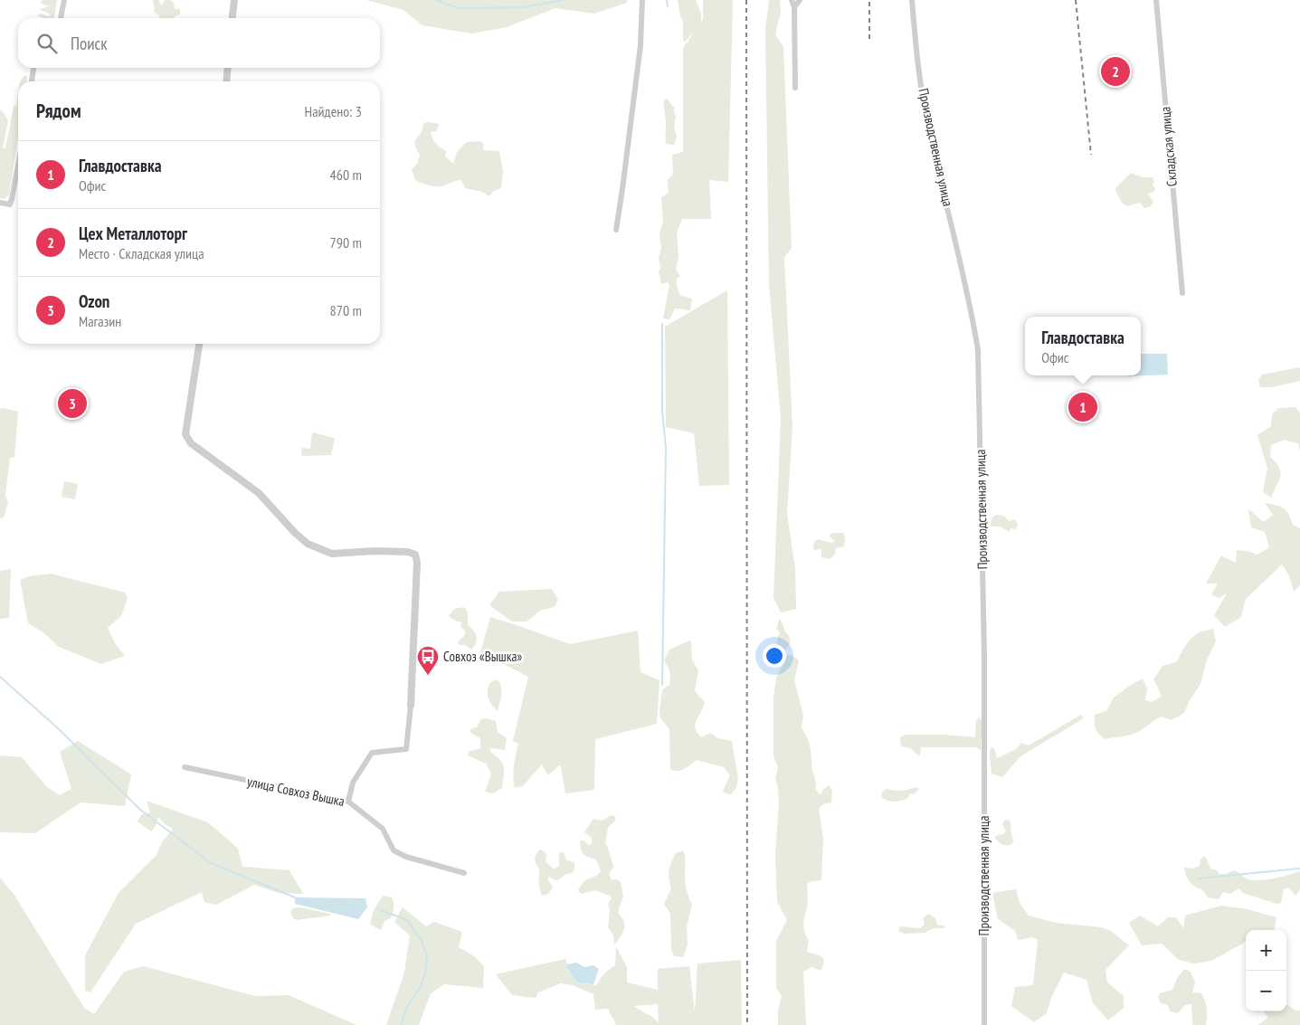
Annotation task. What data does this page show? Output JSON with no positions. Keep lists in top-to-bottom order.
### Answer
{
  "streets": {
    "street": ["Складская улица", "Производственная улица", "улица Совхоз Вышка"]
  },
  "places": {
    "bus stop": ["Совхоз «Вышка»"]
  },
  "page": {
    "search": "Поиск",
    "pins": ["2", "3", "1"],
    "heading": ["Рядом", "Найдено: 3"],
    "list": [
      {
        "mark": "1",
        "name": "Главдоставка",
        "note": "Офис",
        "value": "460 m"
      },
      {
        "mark": "2",
        "name": "Цех Металлоторг",
        "note": "Место · Складская улица",
        "value": "790 m"
      },
      {
        "mark": "3",
        "name": "Ozon",
        "note": "Магазин",
        "value": "870 m"
      }
    ],
    "popup": ["Главдоставка", "Офис"],
    "map_buttons": ["+", "−"]
  }
}
